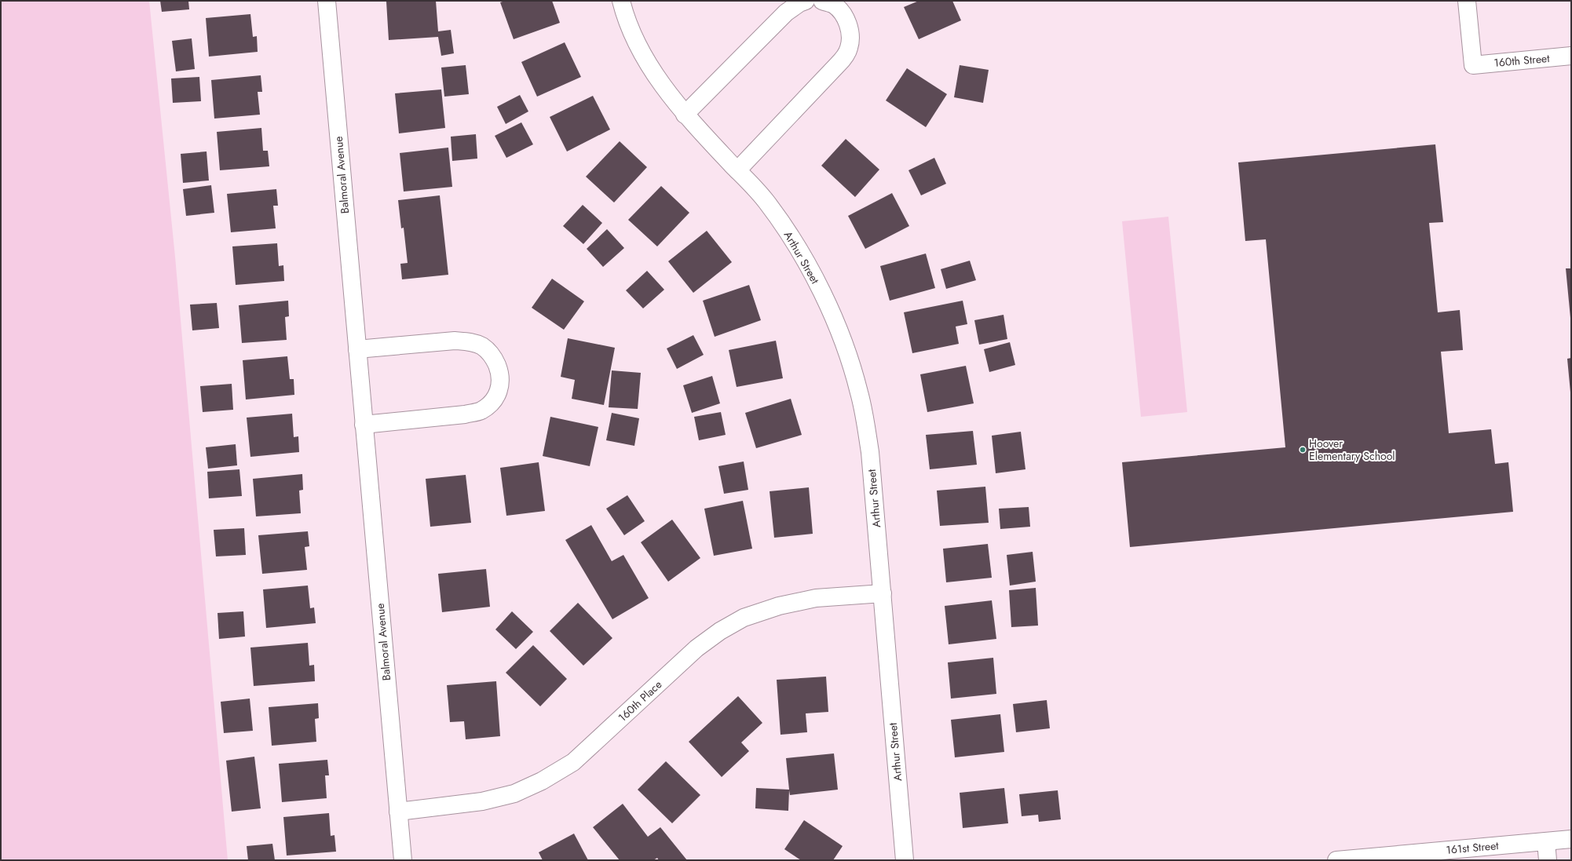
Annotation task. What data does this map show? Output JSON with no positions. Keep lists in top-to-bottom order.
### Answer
{
  "streets": {
    "street": [
      "160th Street",
      "Balmoral Avenue",
      "Arthur Street",
      "160th Place",
      "161st Street"
    ]
  },
  "crossings": [
    ["Balmoral Avenue", "160th Place"],
    ["Arthur Street", "160th Place"]
  ],
  "places": ["Hoover Elementary School"]
}
